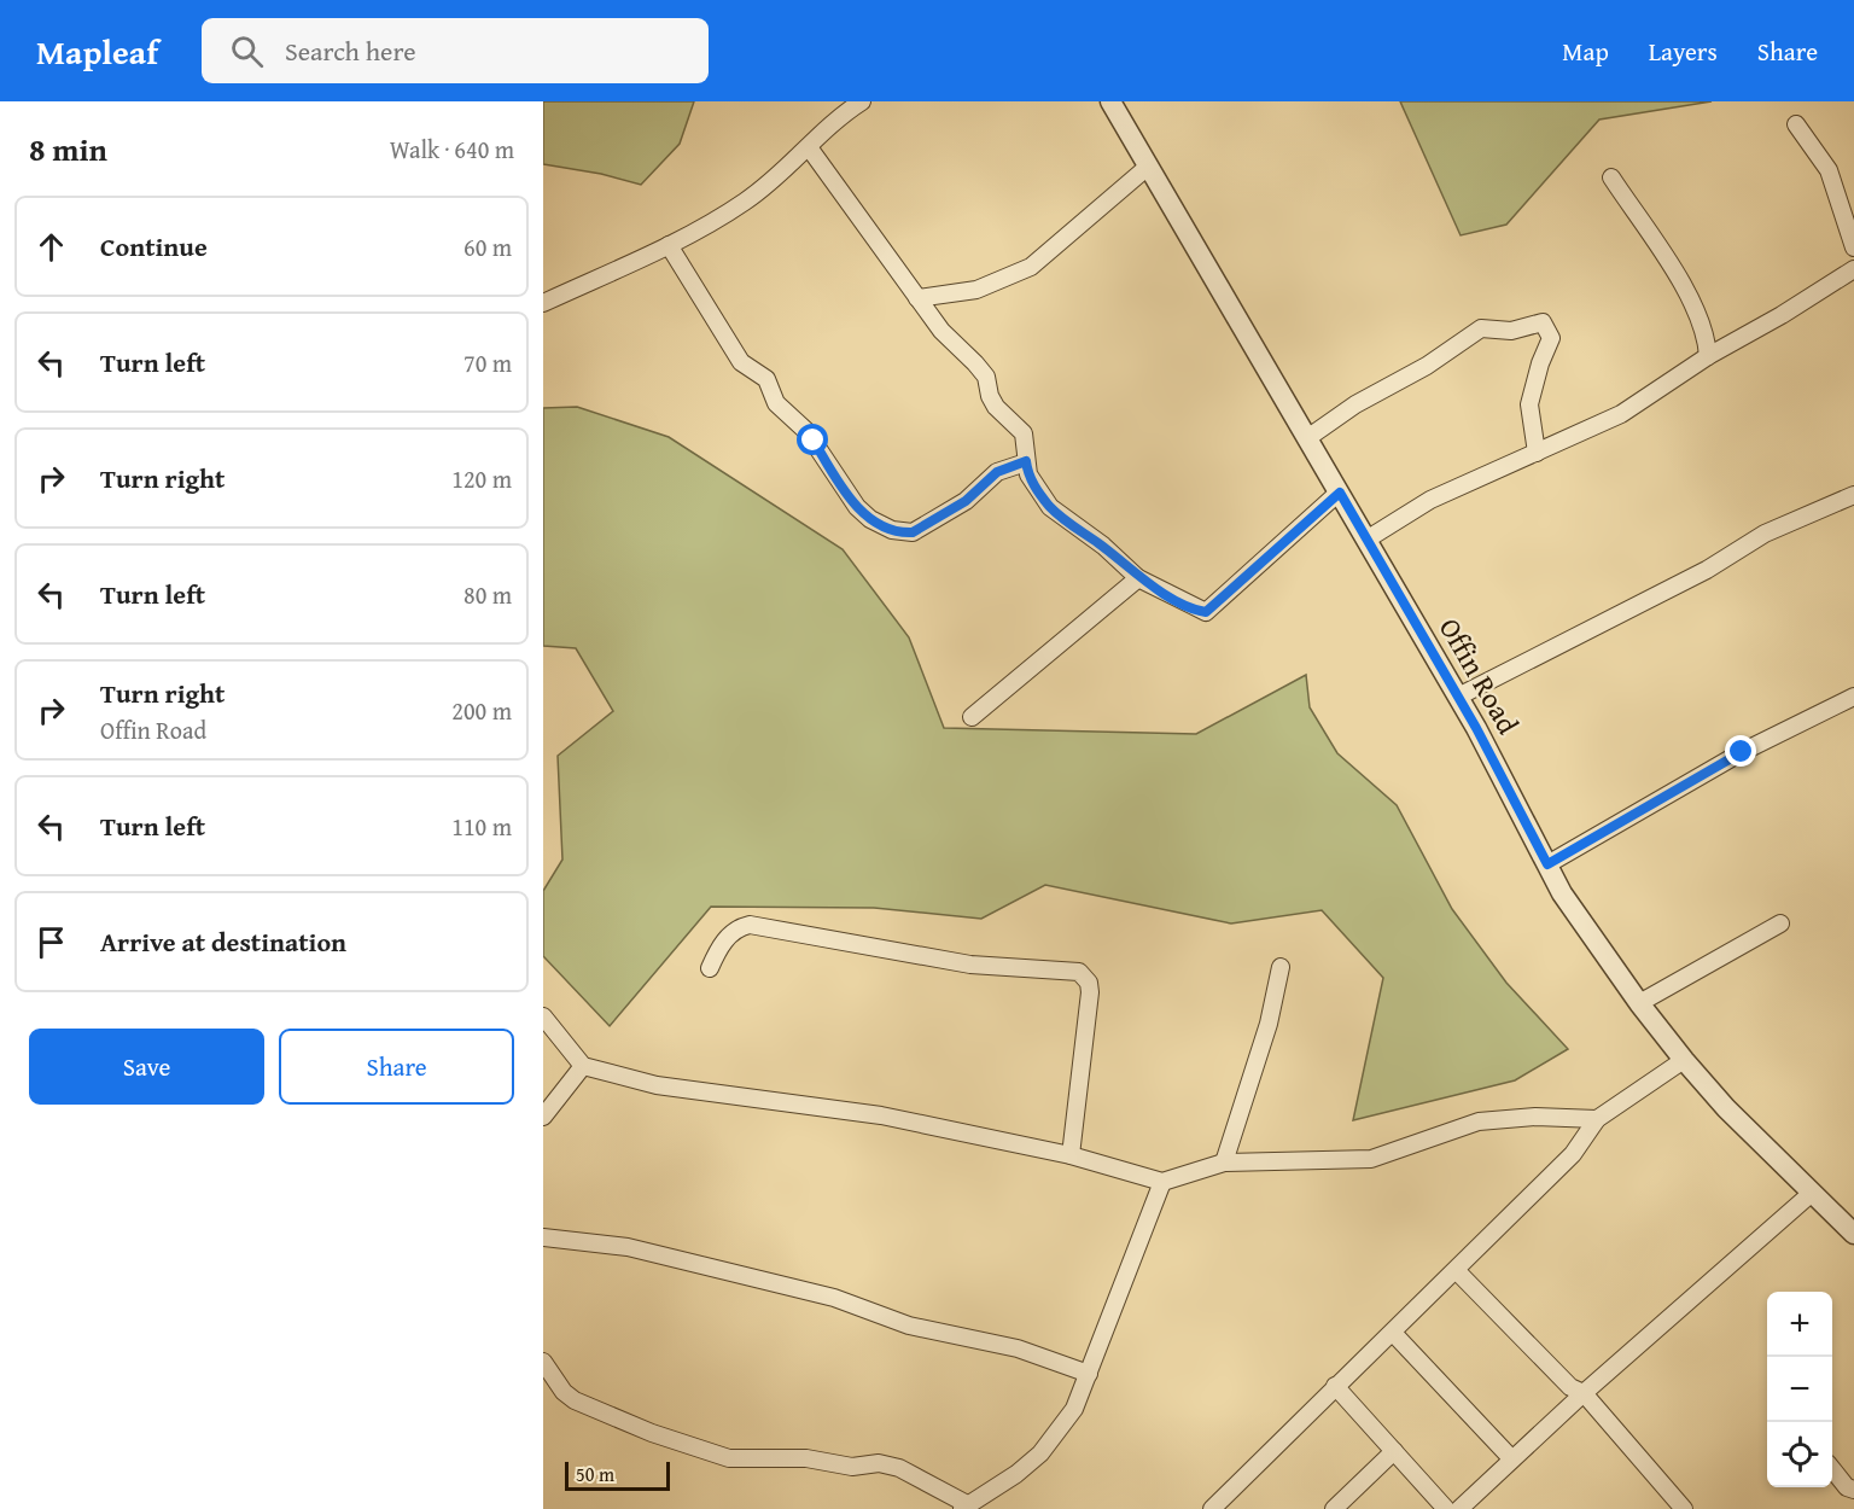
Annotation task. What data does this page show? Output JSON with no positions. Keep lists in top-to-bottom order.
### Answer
{
  "streets": {
    "street": ["Offin Road"]
  },
  "scale_bar": "50 m",
  "page": {
    "header": "Mapleaf",
    "search": "Search here",
    "nav": ["Map", "Layers", "Share"],
    "heading": ["8 min", "Walk · 640 m"],
    "list": [
      ["Continue", "60 m"],
      ["Turn left", "70 m"],
      ["Turn right", "120 m"],
      ["Turn left", "80 m"],
      ["Turn right", "Offin Road", "200 m"],
      ["Turn left", "110 m"],
      "Arrive at destination"
    ],
    "buttons": ["Save", "Share"],
    "map_buttons": ["+", "−"],
    "scale": "50 m"
  }
}
